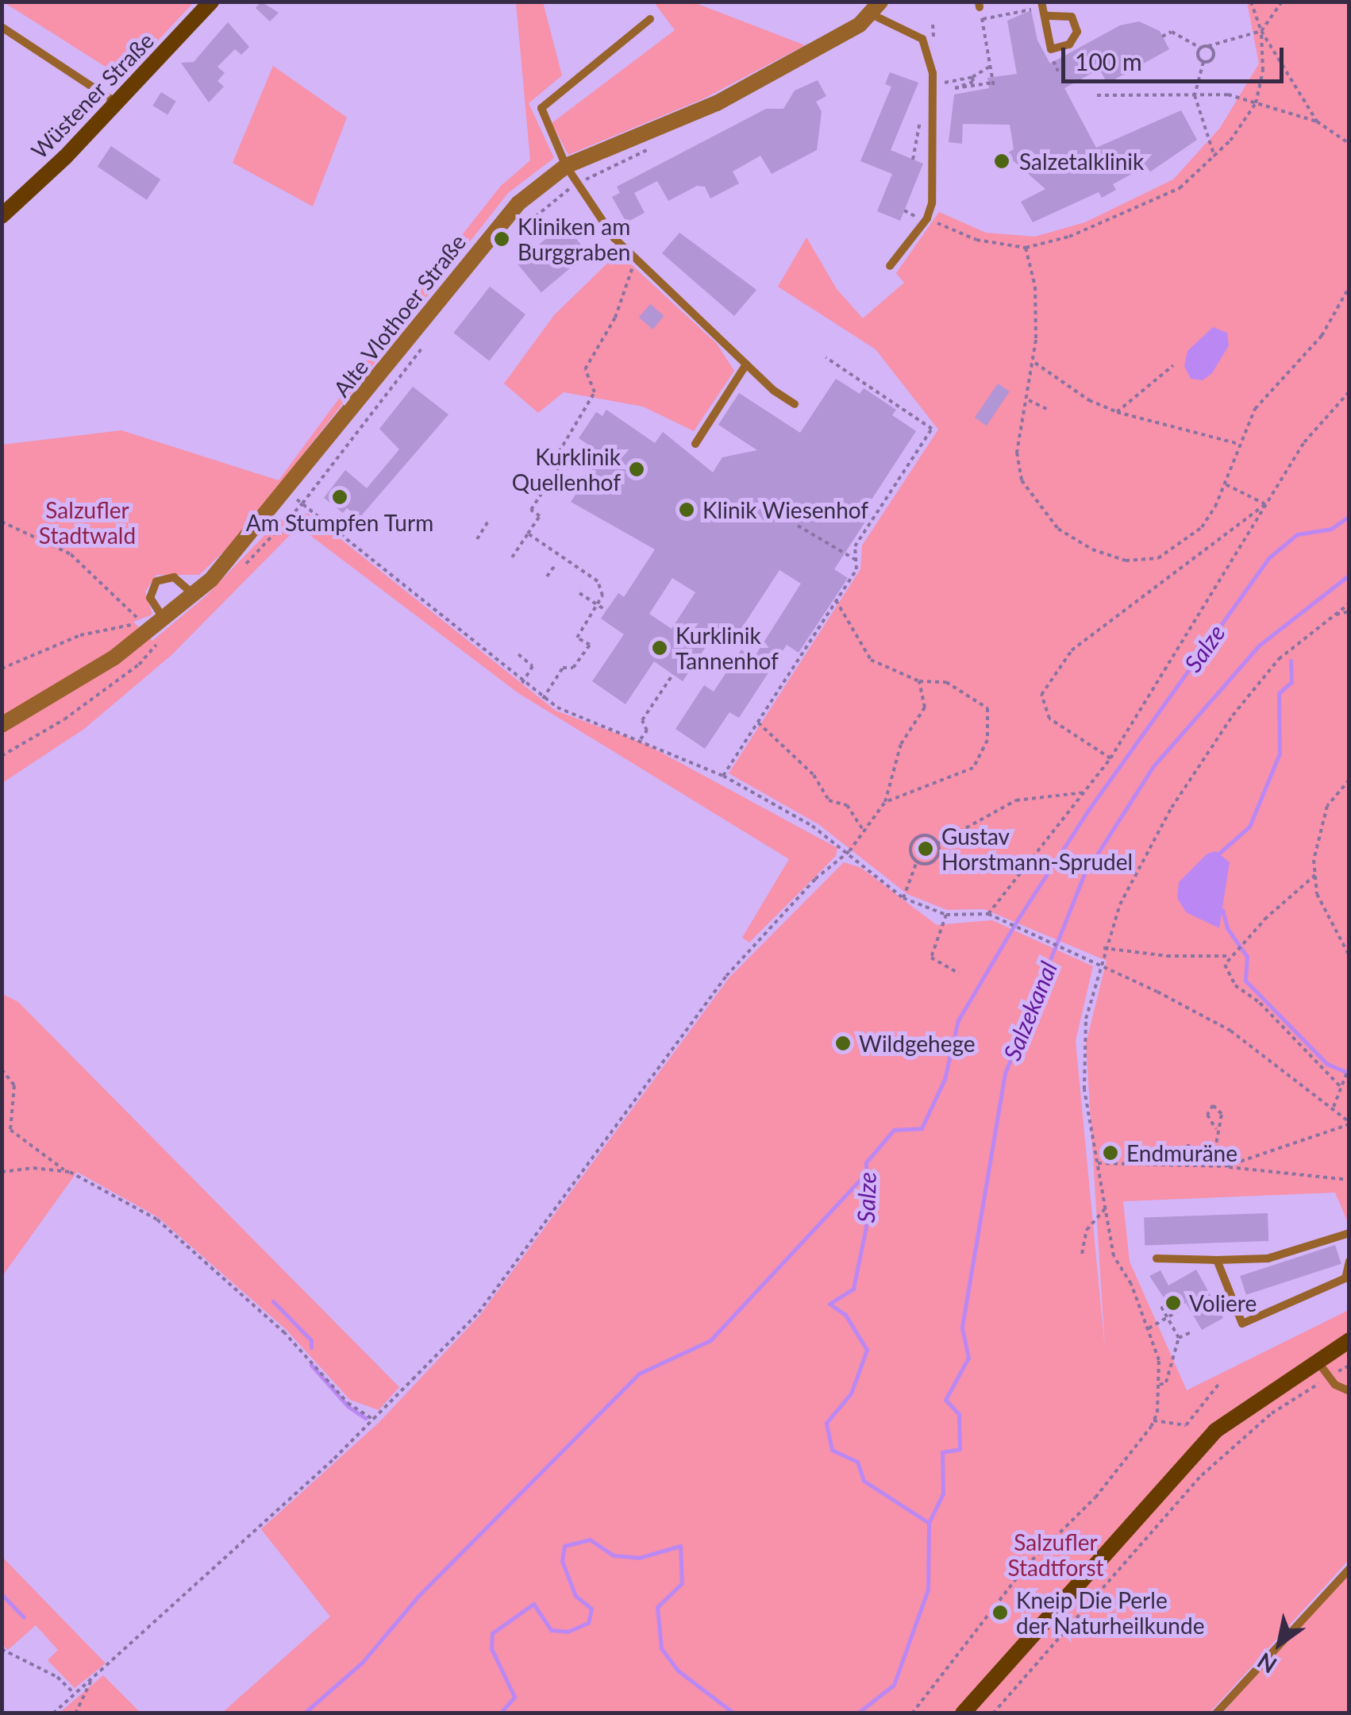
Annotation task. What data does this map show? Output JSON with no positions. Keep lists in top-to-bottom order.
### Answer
{
  "streets": {
    "main road": ["Wüstener Straße"],
    "street": ["Alte Vlothoer Straße"]
  },
  "water": ["Salze", "Salzekanal"],
  "parks": ["Salzufler Stadtwald", "Salzufler Stadtforst"],
  "places": [
    "Salzetalklinik",
    "Kliniken am Burggraben",
    "Kurklinik Quellenhof",
    "Am Stumpfen Turm",
    "Klinik Wiesenhof",
    "Kurklinik Tannenhof",
    "Gustav Horstmann-Sprudel",
    "Wildgehege",
    "Endmuräne",
    "Voliere",
    "Kneip Die Perle der Naturheilkunde"
  ],
  "scale_bar": "100 m",
  "north": "bottom left"
}
